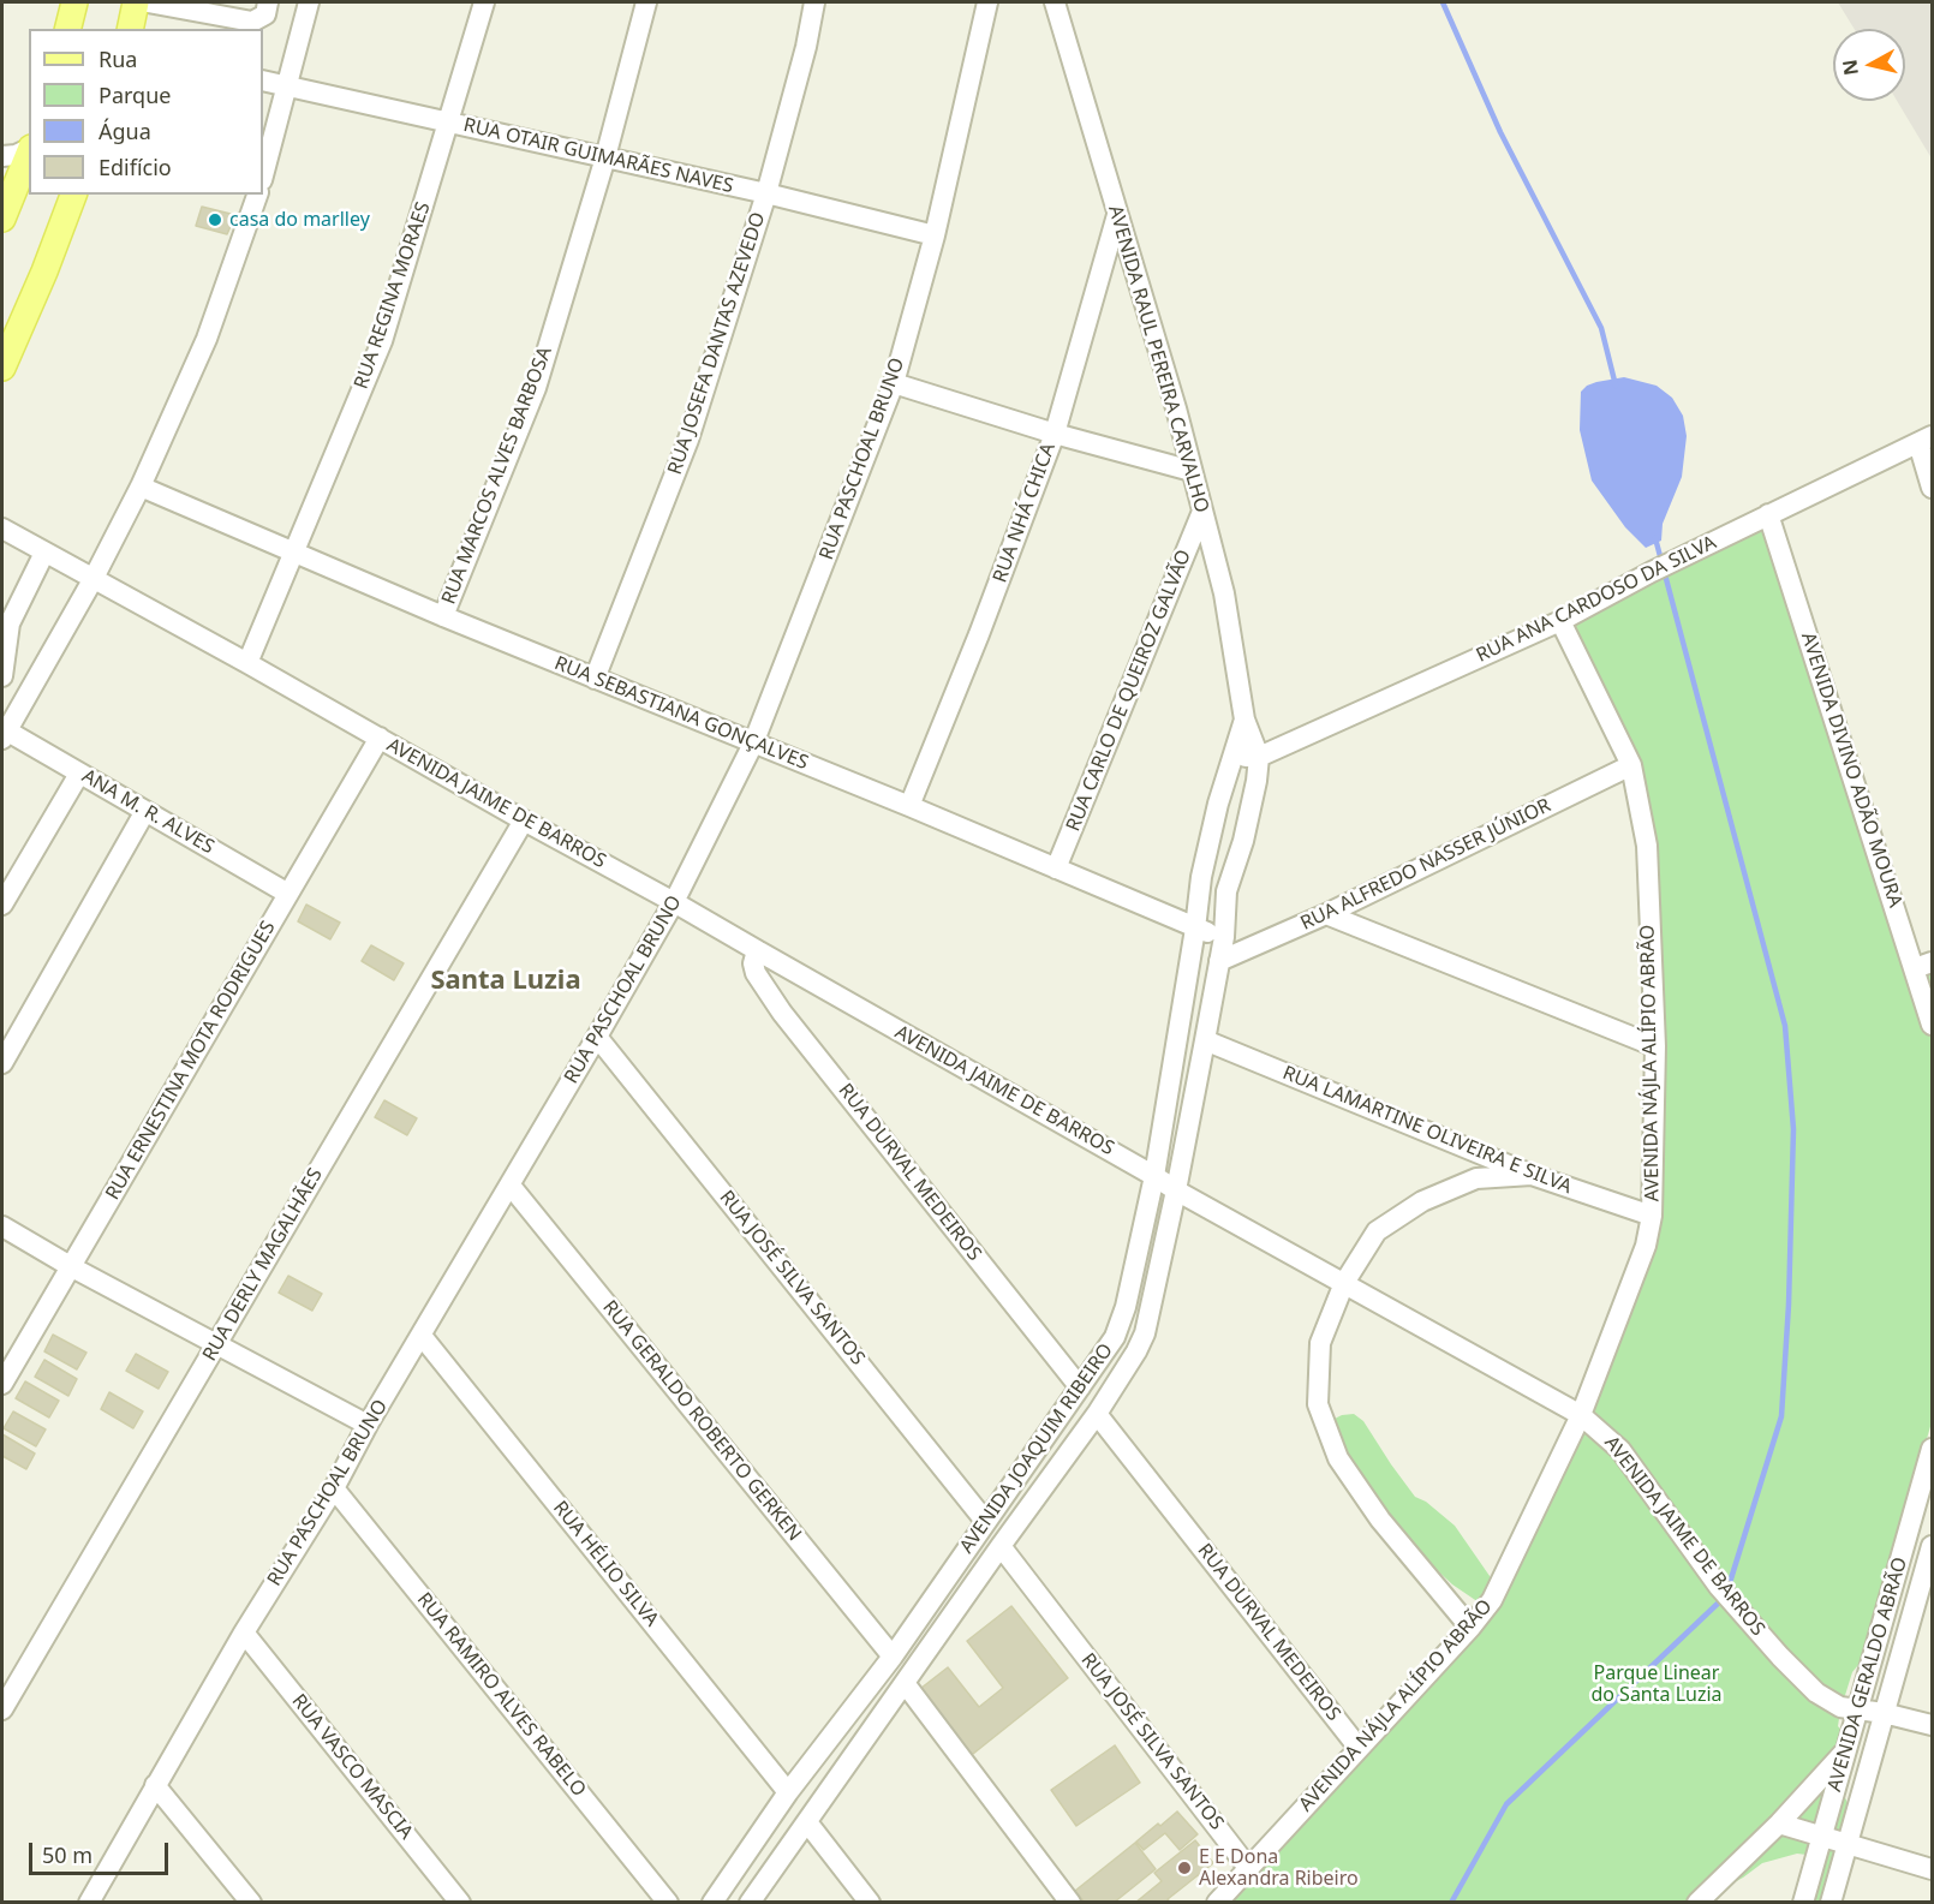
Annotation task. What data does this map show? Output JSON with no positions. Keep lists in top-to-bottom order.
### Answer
{
  "streets": {
    "street": [
      "RUA OTAIR GUIMARÃES NAVES",
      "RUA REGINA MORAES",
      "RUA JOSEFA DANTAS AZEVEDO",
      "AVENIDA RAUL PEREIRA CARVALHO",
      "RUA PASCHOAL BRUNO",
      "RUA MARCOS ALVES BARBOSA",
      "RUA NHÁ CHICA",
      "RUA ANA CARDOSO DA SILVA",
      "RUA CARLO DE QUEIROZ GALVÃO",
      "RUA SEBASTIANA GONÇALVES",
      "AVENIDA DIVINO ADÃO MOURA",
      "AVENIDA JAIME DE BARROS",
      "ANA M. R. ALVES",
      "RUA ALFREDO NASSER JÚNIOR",
      "RUA ERNESTINA MOTA RODRIGUES",
      "AVENIDA NÁJLA ALÍPIO ABRÃO",
      "RUA LAMARTINE OLIVEIRA E SILVA",
      "RUA DURVAL MEDEIROS",
      "RUA DERLY MAGALHÃES",
      "RUA JOSÉ SILVA SANTOS",
      "RUA GERALDO ROBERTO GERKEN",
      "AVENIDA JOAQUIM RIBEIRO",
      "RUA HÉLIO SILVA",
      "AVENIDA GERALDO ABRÃO",
      "RUA RAMIRO ALVES RABELO",
      "RUA VASCO MASCIA"
    ]
  },
  "crossings": [
    ["RUA OTAIR GUIMARÃES NAVES", "RUA REGINA MORAES"],
    ["RUA OTAIR GUIMARÃES NAVES", "RUA JOSEFA DANTAS AZEVEDO"],
    ["RUA OTAIR GUIMARÃES NAVES", "RUA PASCHOAL BRUNO"],
    ["RUA OTAIR GUIMARÃES NAVES", "RUA MARCOS ALVES BARBOSA"],
    ["RUA REGINA MORAES", "RUA SEBASTIANA GONÇALVES"],
    ["RUA REGINA MORAES", "AVENIDA JAIME DE BARROS"],
    ["RUA JOSEFA DANTAS AZEVEDO", "RUA SEBASTIANA GONÇALVES"],
    ["AVENIDA RAUL PEREIRA CARVALHO", "RUA NHÁ CHICA"],
    ["AVENIDA RAUL PEREIRA CARVALHO", "RUA ANA CARDOSO DA SILVA"],
    ["AVENIDA RAUL PEREIRA CARVALHO", "RUA CARLO DE QUEIROZ GALVÃO"],
    ["AVENIDA RAUL PEREIRA CARVALHO", "AVENIDA JOAQUIM RIBEIRO"],
    ["RUA PASCHOAL BRUNO", "RUA SEBASTIANA GONÇALVES"],
    ["RUA PASCHOAL BRUNO", "AVENIDA JAIME DE BARROS"],
    ["RUA PASCHOAL BRUNO", "RUA JOSÉ SILVA SANTOS"],
    ["RUA PASCHOAL BRUNO", "RUA GERALDO ROBERTO GERKEN"],
    ["RUA PASCHOAL BRUNO", "RUA HÉLIO SILVA"],
    ["RUA PASCHOAL BRUNO", "RUA RAMIRO ALVES RABELO"],
    ["RUA PASCHOAL BRUNO", "RUA VASCO MASCIA"],
    ["RUA MARCOS ALVES BARBOSA", "RUA SEBASTIANA GONÇALVES"],
    ["RUA NHÁ CHICA", "RUA SEBASTIANA GONÇALVES"],
    ["RUA ANA CARDOSO DA SILVA", "AVENIDA DIVINO ADÃO MOURA"],
    ["RUA ANA CARDOSO DA SILVA", "AVENIDA NÁJLA ALÍPIO ABRÃO"],
    ["RUA ANA CARDOSO DA SILVA", "AVENIDA JOAQUIM RIBEIRO"],
    ["RUA CARLO DE QUEIROZ GALVÃO", "RUA SEBASTIANA GONÇALVES"],
    ["RUA SEBASTIANA GONÇALVES", "AVENIDA JOAQUIM RIBEIRO"],
    ["AVENIDA JAIME DE BARROS", "RUA ERNESTINA MOTA RODRIGUES"],
    ["AVENIDA JAIME DE BARROS", "AVENIDA NÁJLA ALÍPIO ABRÃO"],
    ["AVENIDA JAIME DE BARROS", "RUA DURVAL MEDEIROS"],
    ["AVENIDA JAIME DE BARROS", "RUA DERLY MAGALHÃES"],
    ["AVENIDA JAIME DE BARROS", "AVENIDA JOAQUIM RIBEIRO"],
    ["AVENIDA JAIME DE BARROS", "AVENIDA GERALDO ABRÃO"],
    ["ANA M. R. ALVES", "RUA ERNESTINA MOTA RODRIGUES"],
    ["RUA ALFREDO NASSER JÚNIOR", "AVENIDA NÁJLA ALÍPIO ABRÃO"],
    ["RUA ALFREDO NASSER JÚNIOR", "AVENIDA JOAQUIM RIBEIRO"],
    ["AVENIDA NÁJLA ALÍPIO ABRÃO", "RUA LAMARTINE OLIVEIRA E SILVA"],
    ["AVENIDA NÁJLA ALÍPIO ABRÃO", "RUA DURVAL MEDEIROS"],
    ["AVENIDA NÁJLA ALÍPIO ABRÃO", "RUA JOSÉ SILVA SANTOS"],
    ["RUA LAMARTINE OLIVEIRA E SILVA", "AVENIDA JOAQUIM RIBEIRO"],
    ["RUA DURVAL MEDEIROS", "AVENIDA JOAQUIM RIBEIRO"],
    ["RUA JOSÉ SILVA SANTOS", "AVENIDA JOAQUIM RIBEIRO"],
    ["RUA GERALDO ROBERTO GERKEN", "AVENIDA JOAQUIM RIBEIRO"],
    ["AVENIDA JOAQUIM RIBEIRO", "RUA HÉLIO SILVA"]
  ],
  "districts": ["Santa Luzia"],
  "parks": ["Parque Linear do Santa Luzia"],
  "places": ["casa do marlley", "E E Dona Alexandra Ribeiro"],
  "legend": [
    "Rua",
    "Parque",
    "Água",
    "Edifício"
  ],
  "scale_bar": "50 m",
  "north": "left"
}
